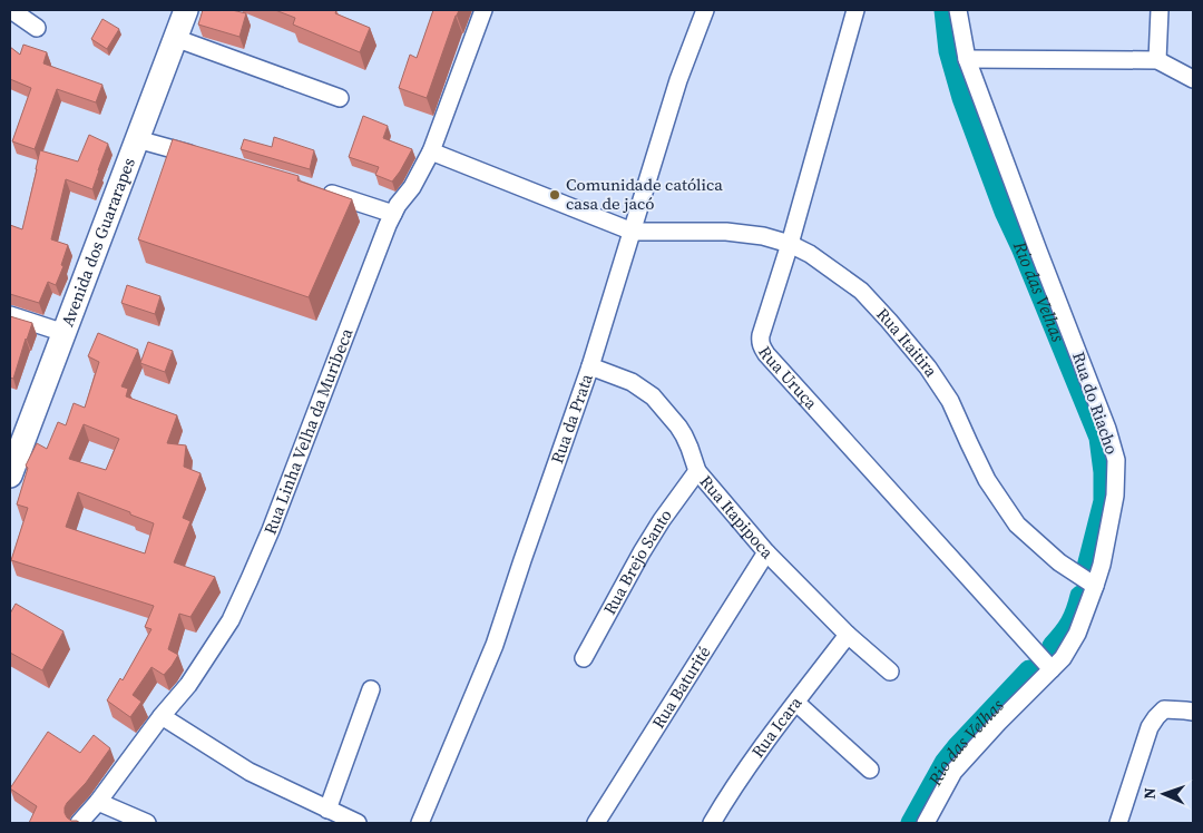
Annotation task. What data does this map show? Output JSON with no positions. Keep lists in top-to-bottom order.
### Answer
{
  "streets": {
    "main road": ["Avenida dos Guararapes"],
    "street": [
      "Rua Itaitira",
      "Rua Uruça",
      "Rua do Riacho",
      "Rua da Prata",
      "Rua Linha Velha da Muribeca",
      "Rua Itapipoca",
      "Rua Brejo Santo",
      "Rua Baturité",
      "Rua Icara"
    ]
  },
  "crossings": [
    ["Rua Itaitira", "Rua Uruça"],
    ["Rua Itaitira", "Rua do Riacho"],
    ["Rua Itaitira", "Rua da Prata"],
    ["Rua Uruça", "Rua do Riacho"],
    ["Rua da Prata", "Rua Itapipoca"],
    ["Rua Itapipoca", "Rua Brejo Santo"],
    ["Rua Itapipoca", "Rua Baturité"],
    ["Rua Itapipoca", "Rua Icara"]
  ],
  "water": ["Rio das Velhas"],
  "places": ["Comunidade católica casa de jacó"],
  "north": "left"
}
